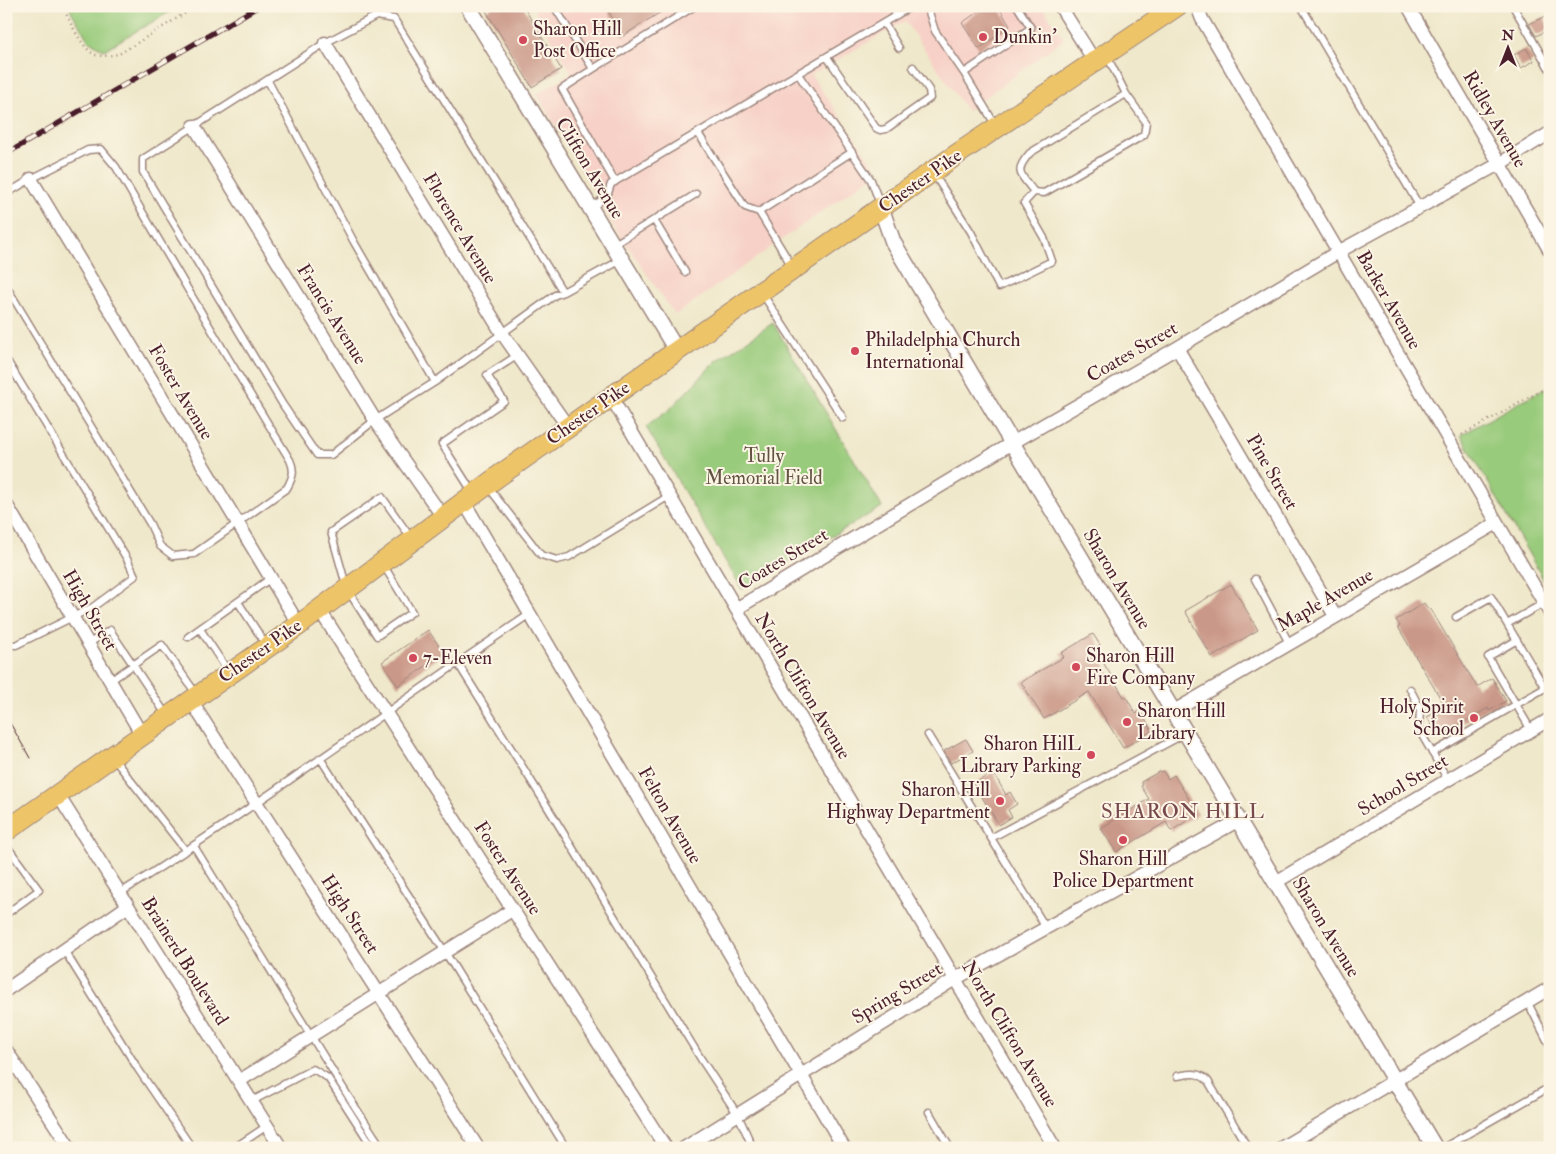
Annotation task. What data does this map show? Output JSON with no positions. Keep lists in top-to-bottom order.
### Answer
{
  "streets": {
    "main road": ["Chester Pike"],
    "street": [
      "Ridley Avenue",
      "Clifton Avenue",
      "Florence Avenue",
      "Barker Avenue",
      "Francis Avenue",
      "Coates Street",
      "Foster Avenue",
      "Pine Street",
      "Sharon Avenue",
      "Maple Avenue",
      "High Street",
      "North Clifton Avenue",
      "School Street",
      "Felton Avenue",
      "Brainerd Boulevard",
      "Spring Street"
    ]
  },
  "crossings": [
    ["Ridley Avenue", "Coates Street"],
    ["Clifton Avenue", "Chester Pike"],
    ["Chester Pike", "Florence Avenue"],
    ["Chester Pike", "Francis Avenue"],
    ["Chester Pike", "Foster Avenue"],
    ["Chester Pike", "Sharon Avenue"],
    ["Chester Pike", "High Street"],
    ["Chester Pike", "North Clifton Avenue"],
    ["Chester Pike", "Felton Avenue"],
    ["Chester Pike", "Brainerd Boulevard"],
    ["Barker Avenue", "Coates Street"],
    ["Barker Avenue", "Maple Avenue"],
    ["Coates Street", "Pine Street"],
    ["Coates Street", "Sharon Avenue"],
    ["Coates Street", "North Clifton Avenue"],
    ["Pine Street", "Maple Avenue"],
    ["Sharon Avenue", "Maple Avenue"],
    ["Sharon Avenue", "School Street"],
    ["Sharon Avenue", "Spring Street"],
    ["North Clifton Avenue", "Spring Street"],
    ["Felton Avenue", "Spring Street"]
  ],
  "districts": ["SHARON HILL"],
  "parks": ["Tully Memorial Field"],
  "places": [
    "Dunkin'",
    "Sharon Hill Post Office",
    "Philadelphia Church International",
    "7-Eleven",
    "Sharon Hill Fire Company",
    "Holy Spirit School",
    "Sharon Hill Library",
    "Sharon HilL Library Parking",
    "Sharon Hill Highway Department",
    "Sharon Hill Police Department"
  ],
  "north": "top"
}
